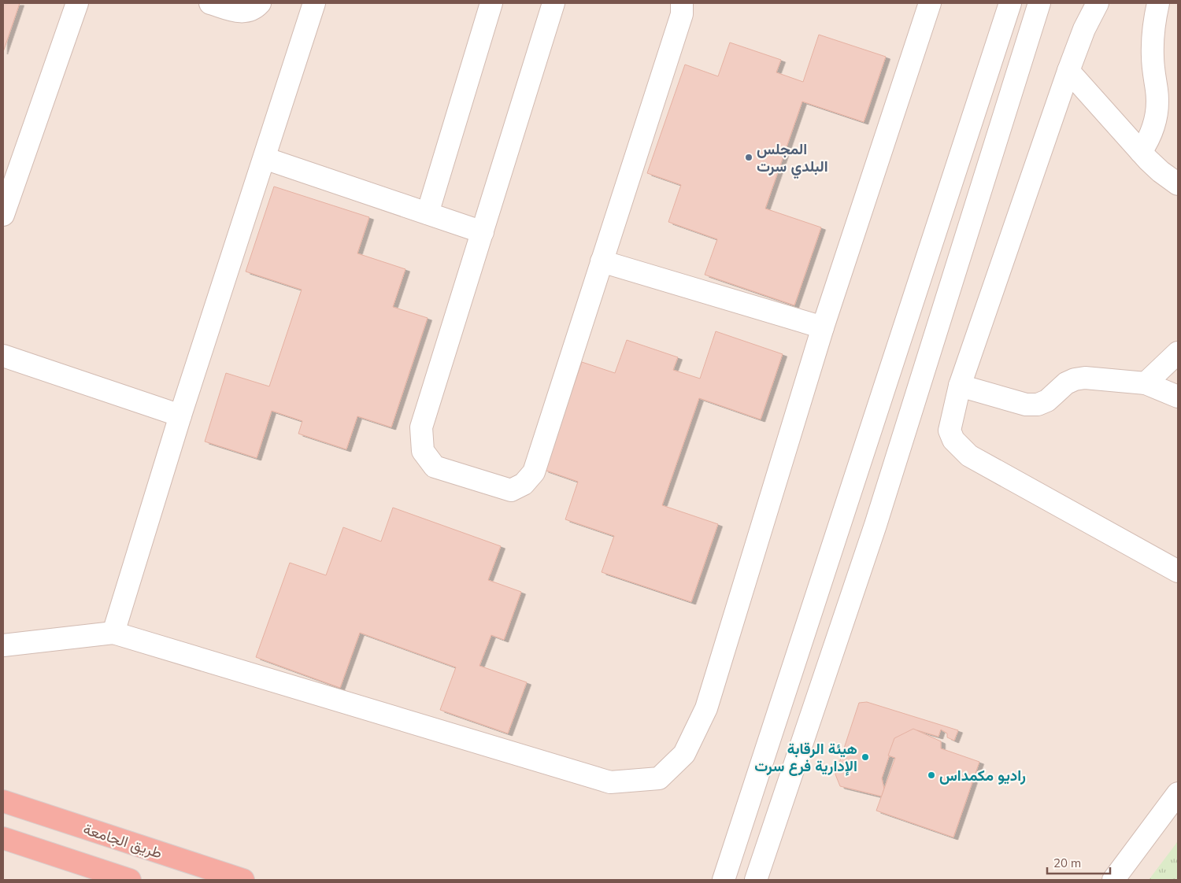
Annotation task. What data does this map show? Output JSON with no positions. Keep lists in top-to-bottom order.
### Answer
{
  "streets": {
    "highway": ["طريق الجامعة"]
  },
  "places": ["المجلس البلدي سرت", "هيئة الرقابة الإدارية فرع سرت", "راديو مكمداس"],
  "scale_bar": "20 m"
}
